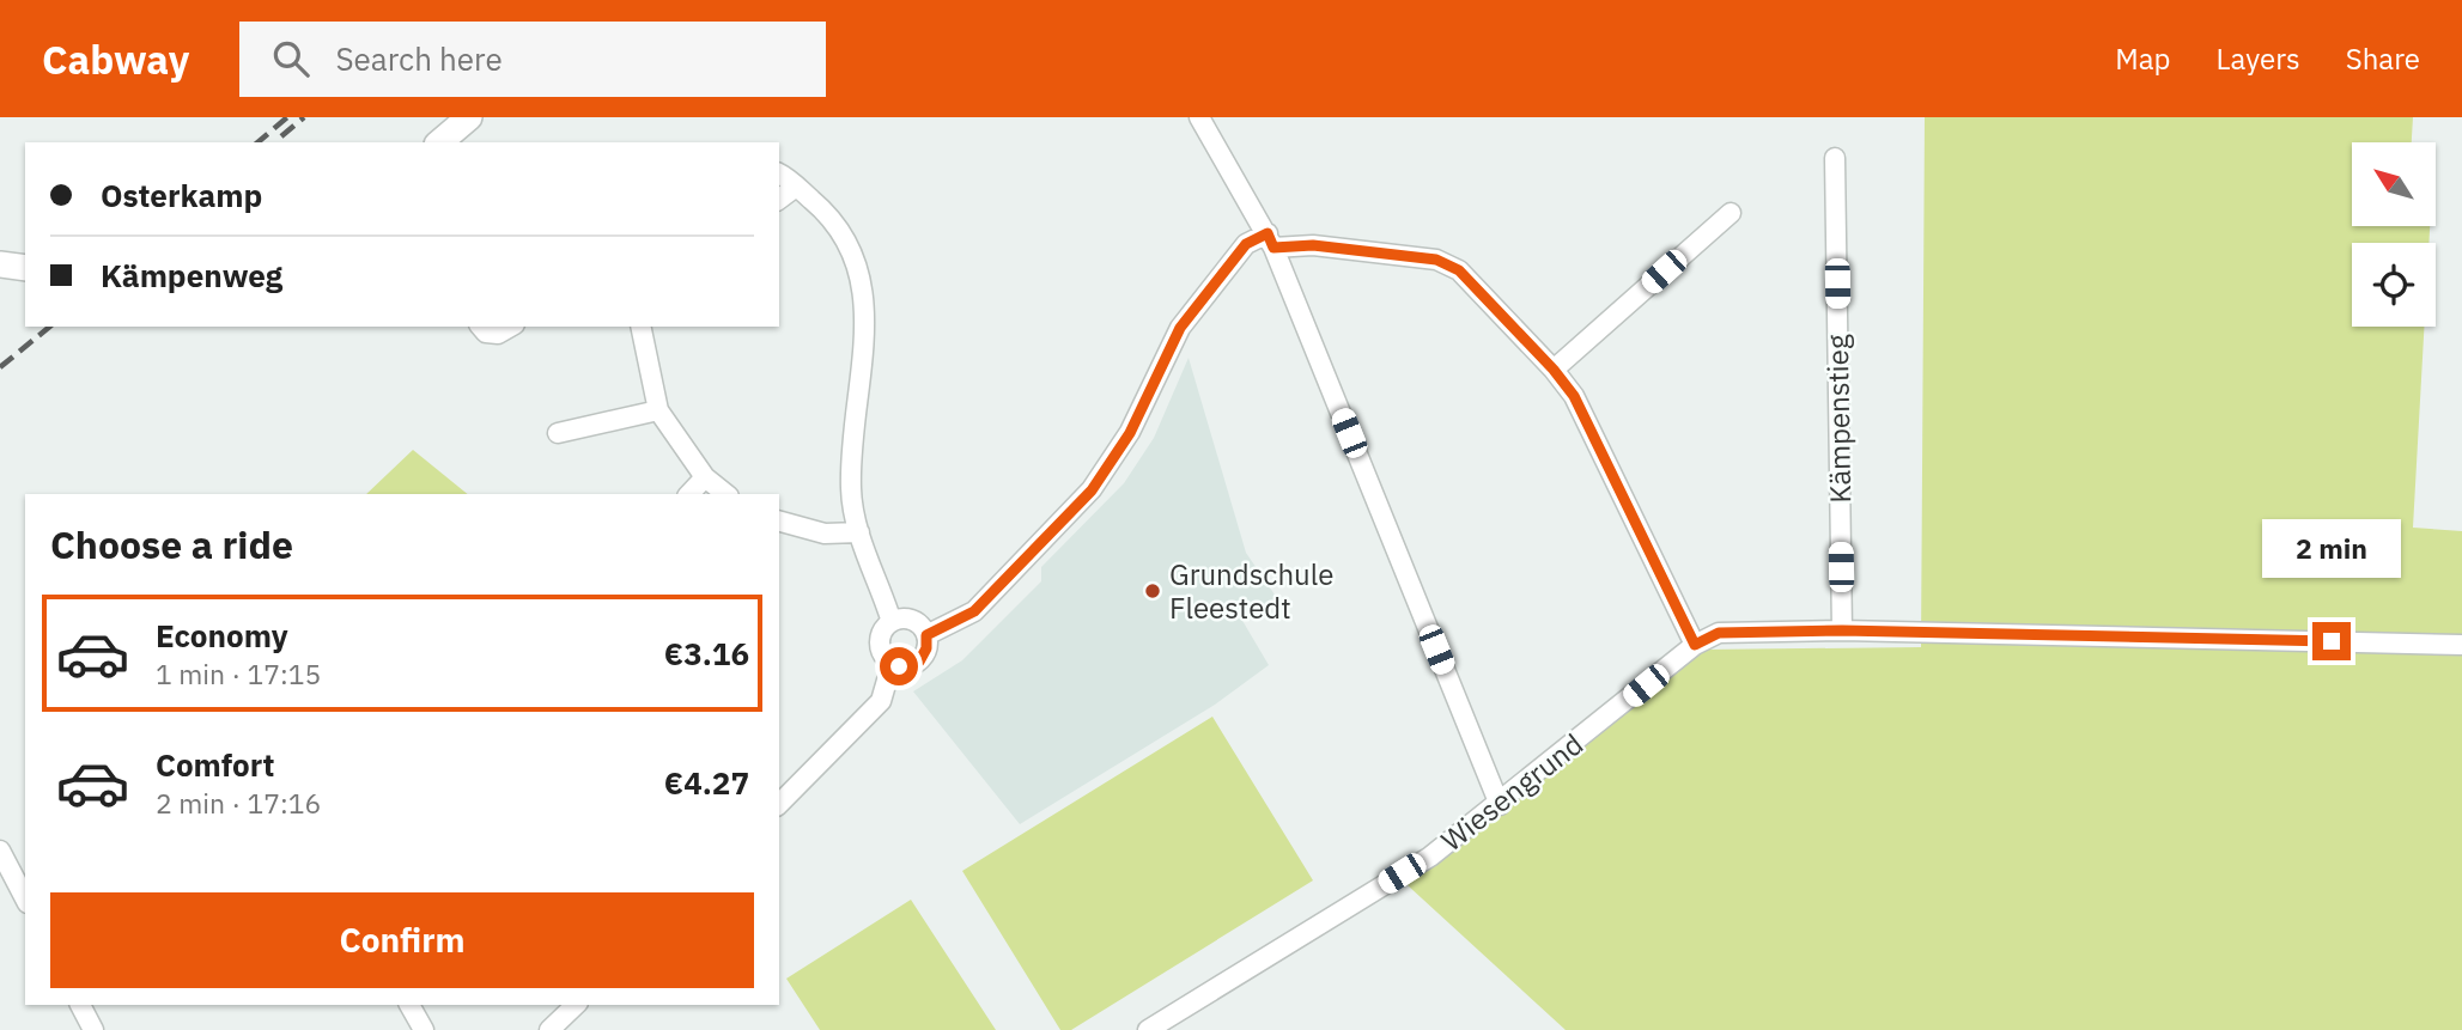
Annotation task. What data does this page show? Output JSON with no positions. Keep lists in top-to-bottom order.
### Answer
{
  "streets": {
    "street": ["Kämpenstieg", "Wiesengrund"]
  },
  "places": ["Grundschule Fleestedt"],
  "north": "top left",
  "page": {
    "header": "Cabway",
    "search": "Search here",
    "nav": ["Map", "Layers", "Share"],
    "banner": ["Osterkamp", "Kämpenweg"],
    "heading": "Choose a ride",
    "bubble": "2 min",
    "list": [
      {
        "name": "Economy",
        "note": "1 min · 17:15",
        "value": "€3.16"
      },
      {
        "name": "Comfort",
        "note": "2 min · 17:16",
        "value": "€4.27"
      }
    ],
    "buttons": "Confirm"
  }
}
